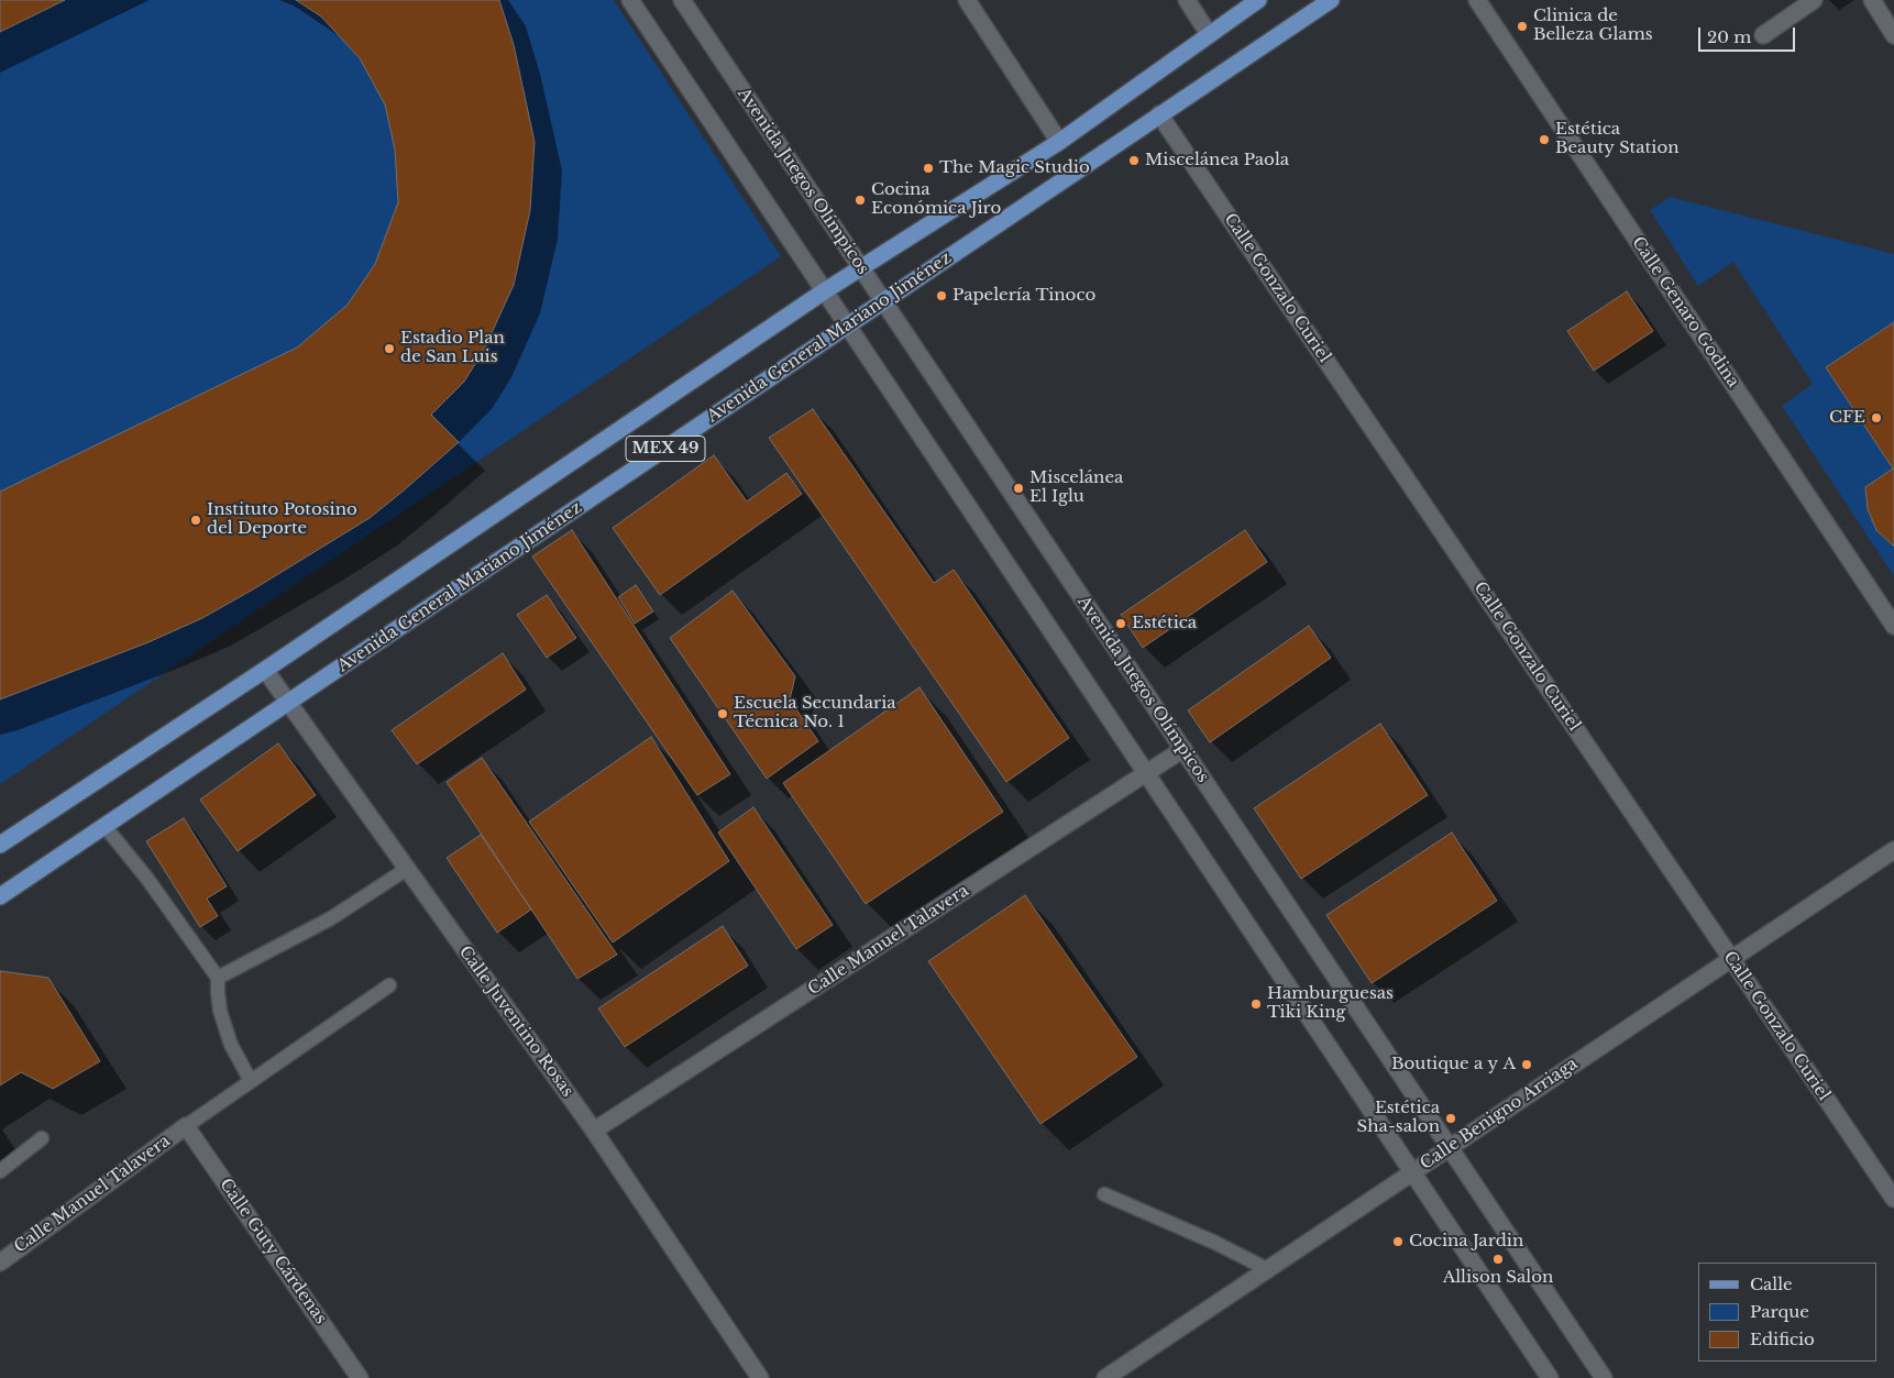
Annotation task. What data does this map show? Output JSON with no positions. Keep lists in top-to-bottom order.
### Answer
{
  "streets": {
    "main road": ["Avenida General Mariano Jiménez", "MEX 49"],
    "street": [
      "Avenida Juegos Olímpicos",
      "Calle Gonzalo Curiel",
      "Calle Genaro Godina",
      "Calle Manuel Talavera",
      "Calle Juventino Rosas",
      "Calle Benigno Arriaga",
      "Calle Guty Cárdenas"
    ]
  },
  "crossings": [
    ["Avenida Juegos Olímpicos", "Avenida General Mariano Jiménez"],
    ["Avenida Juegos Olímpicos", "MEX 49"],
    ["Avenida Juegos Olímpicos", "Calle Manuel Talavera"],
    ["Avenida Juegos Olímpicos", "Calle Benigno Arriaga"],
    ["Calle Gonzalo Curiel", "Avenida General Mariano Jiménez"],
    ["Calle Gonzalo Curiel", "Calle Benigno Arriaga"],
    ["Avenida General Mariano Jiménez", "Calle Juventino Rosas"],
    ["MEX 49", "Calle Juventino Rosas"],
    ["Calle Manuel Talavera", "Calle Juventino Rosas"],
    ["Calle Manuel Talavera", "Calle Guty Cárdenas"]
  ],
  "places": [
    "Clinica de Belleza Glams",
    "Estética Beauty Station",
    "Miscelánea Paola",
    "The Magic Studio",
    "Cocina Económica Jiro",
    "Papelería Tinoco",
    "Estadio Plan de San Luis",
    "CFE",
    "Miscelánea El Iglu",
    "Instituto Potosino del Deporte",
    "Estética",
    "Escuela Secundaria Técnica No. 1",
    "Hamburguesas Tiki King",
    "Boutique a y A",
    "Estética Sha-salon",
    "Cocina Jardin",
    "Allison Salon"
  ],
  "legend": ["Calle", "Parque", "Edificio"],
  "scale_bar": "20 m"
}
